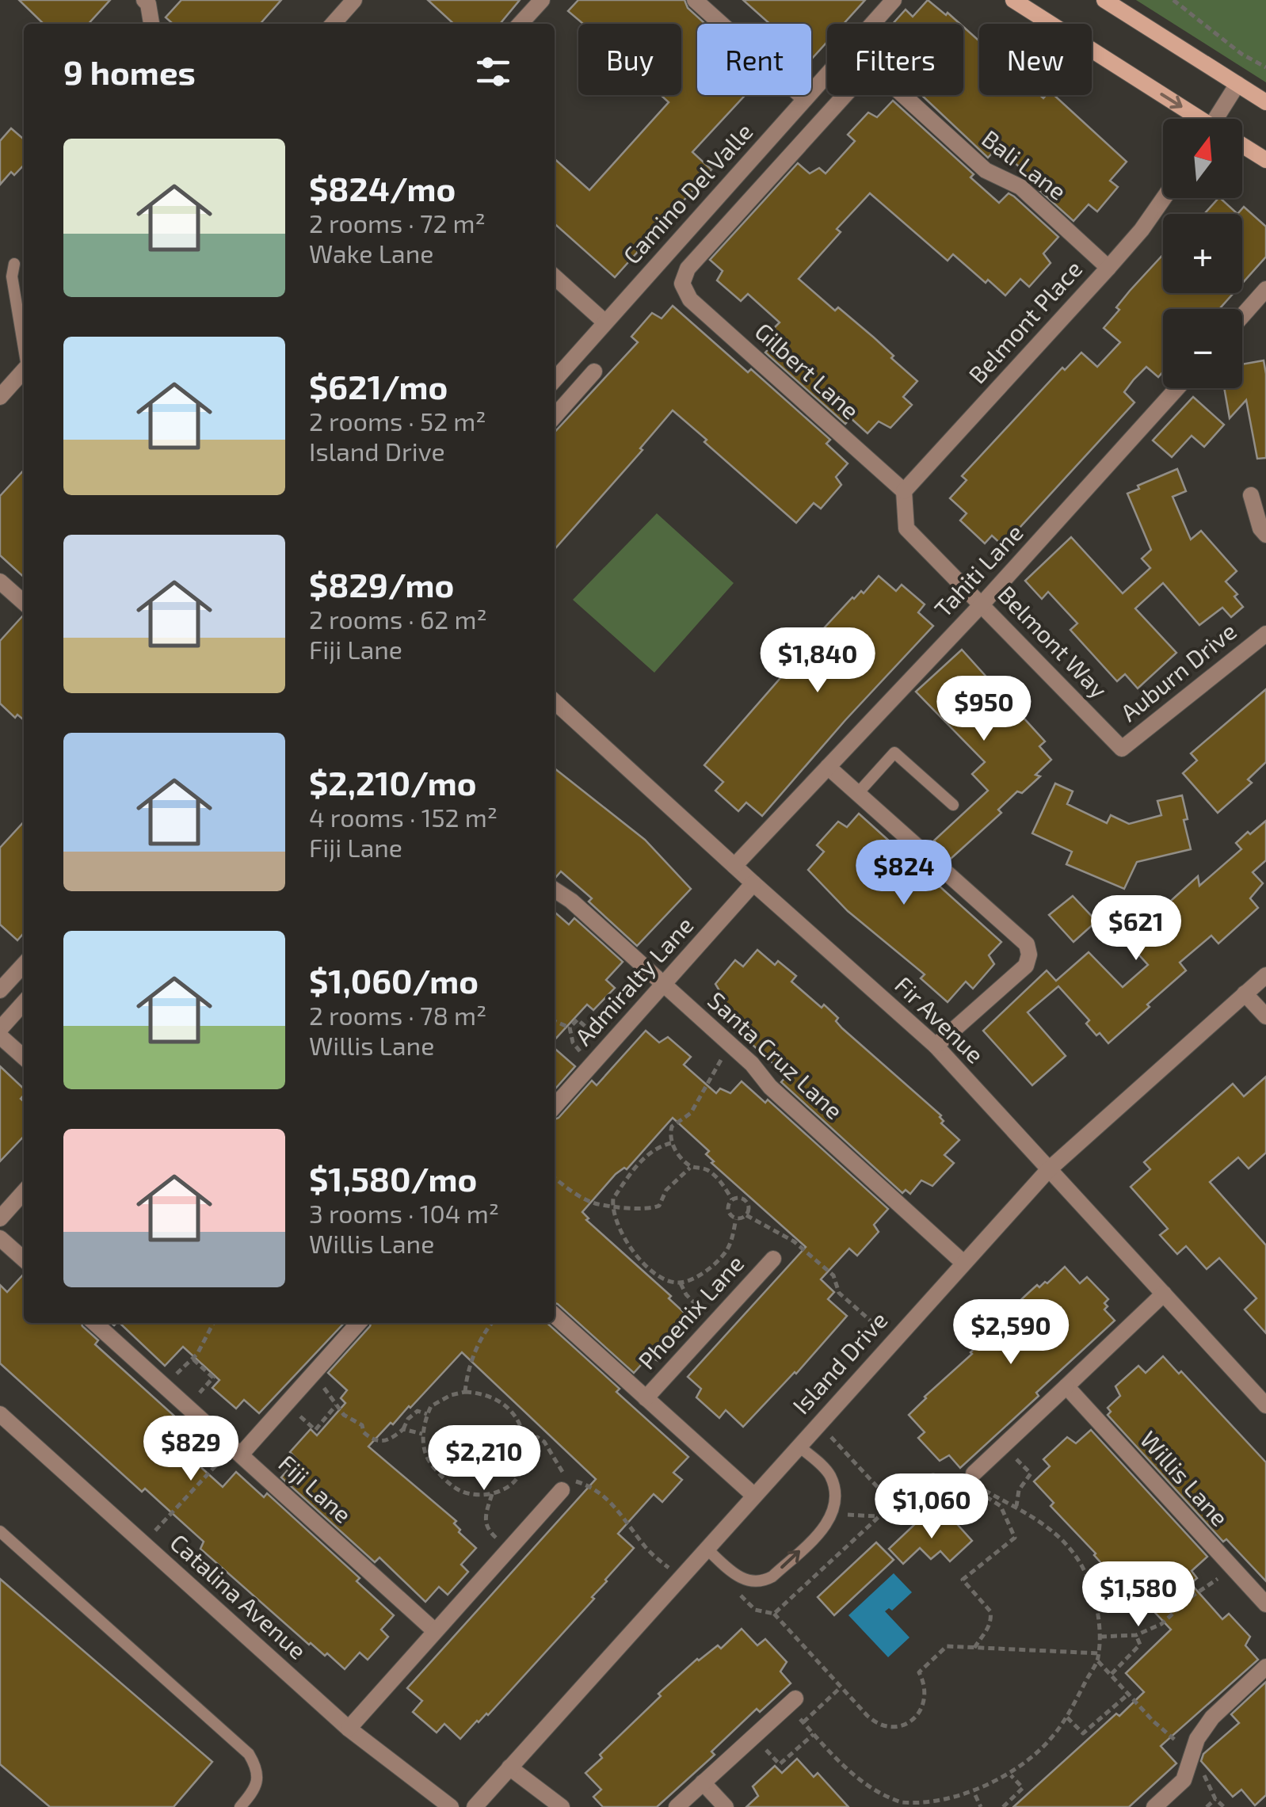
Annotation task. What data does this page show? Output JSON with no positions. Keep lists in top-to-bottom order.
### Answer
{
  "streets": {
    "street": [
      "Bali Lane",
      "Camino Del Valle",
      "Belmont Place",
      "Gilbert Lane",
      "Tahiti Lane",
      "Belmont Way",
      "Auburn Drive",
      "Admiralty Lane",
      "Fir Avenue",
      "Santa Cruz Lane",
      "Phoenix Lane",
      "Island Drive",
      "Willis Lane",
      "Fiji Lane",
      "Catalina Avenue"
    ]
  },
  "crossings": [
    ["Bali Lane", "Belmont Place"],
    ["Bali Lane", "Gilbert Lane"],
    ["Belmont Place", "Gilbert Lane"],
    ["Belmont Place", "Belmont Way"],
    ["Gilbert Lane", "Belmont Way"],
    ["Tahiti Lane", "Belmont Way"],
    ["Tahiti Lane", "Fir Avenue"],
    ["Belmont Way", "Auburn Drive"],
    ["Admiralty Lane", "Fir Avenue"],
    ["Admiralty Lane", "Santa Cruz Lane"],
    ["Fir Avenue", "Island Drive"],
    ["Santa Cruz Lane", "Island Drive"],
    ["Phoenix Lane", "Island Drive"]
  ],
  "north": "top",
  "page": {
    "chip": [
      "Buy",
      "Rent",
      "Filters",
      "New"
    ],
    "heading": "9 homes",
    "map_buttons": ["+", "−"],
    "list": [
      {
        "name": "$824/mo",
        "note": "2 rooms · 72 m² · Wake Lane"
      },
      {
        "name": "$621/mo",
        "note": "2 rooms · 52 m² · Island Drive"
      },
      {
        "name": "$829/mo",
        "note": "2 rooms · 62 m² · Fiji Lane"
      },
      {
        "name": "$2,210/mo",
        "note": "4 rooms · 152 m² · Fiji Lane"
      },
      {
        "name": "$1,060/mo",
        "note": "2 rooms · 78 m² · Willis Lane"
      },
      {
        "name": "$1,580/mo",
        "note": "3 rooms · 104 m² · Willis Lane"
      }
    ],
    "price": [
      "$1,840",
      "$950",
      "$824",
      "$621",
      "$2,590",
      "$829",
      "$2,210",
      "$1,060",
      "$1,580"
    ]
  }
}
